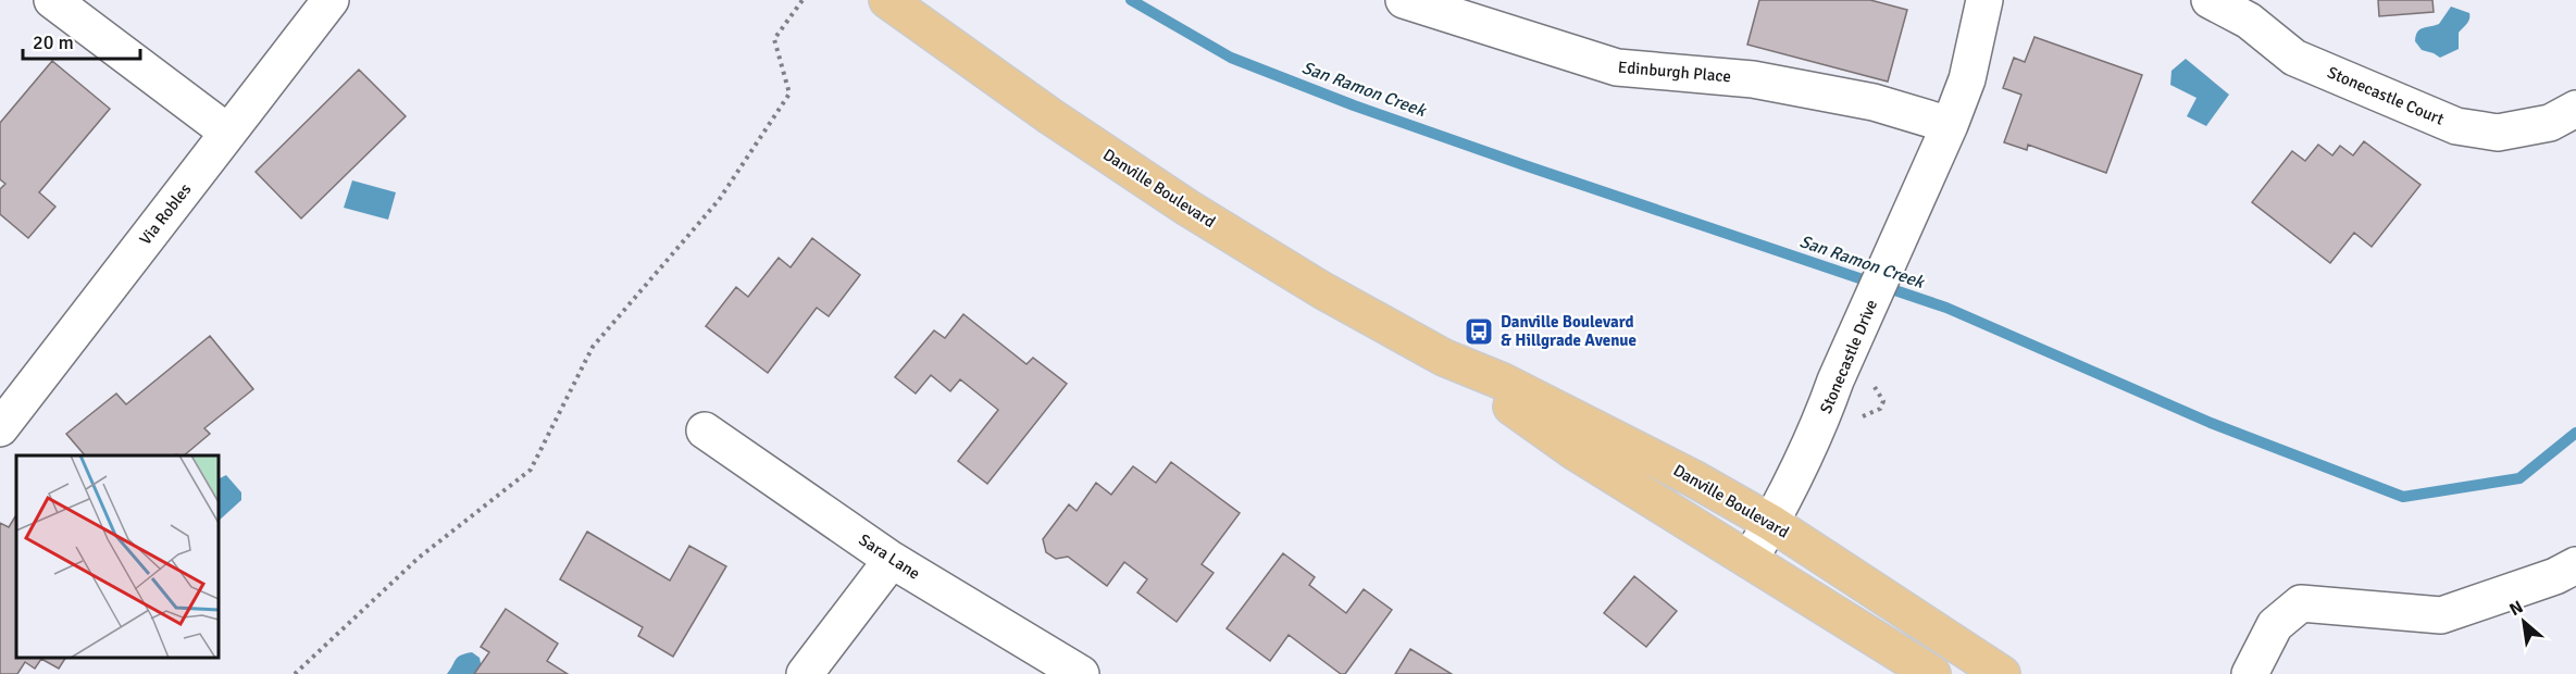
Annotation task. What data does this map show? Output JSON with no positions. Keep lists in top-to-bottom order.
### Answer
{
  "streets": {
    "main road": ["Danville Boulevard"],
    "street": [
      "Edinburgh Place",
      "Stonecastle Court",
      "Via Robles",
      "Stonecastle Drive",
      "Sara Lane"
    ]
  },
  "crossings": [
    ["Edinburgh Place", "Stonecastle Drive"],
    ["Danville Boulevard", "Stonecastle Drive"]
  ],
  "water": ["San Ramon Creek"],
  "places": {
    "bus stop": ["Danville Boulevard & Hillgrade Avenue"]
  },
  "scale_bar": "20 m",
  "north": "top left"
}
